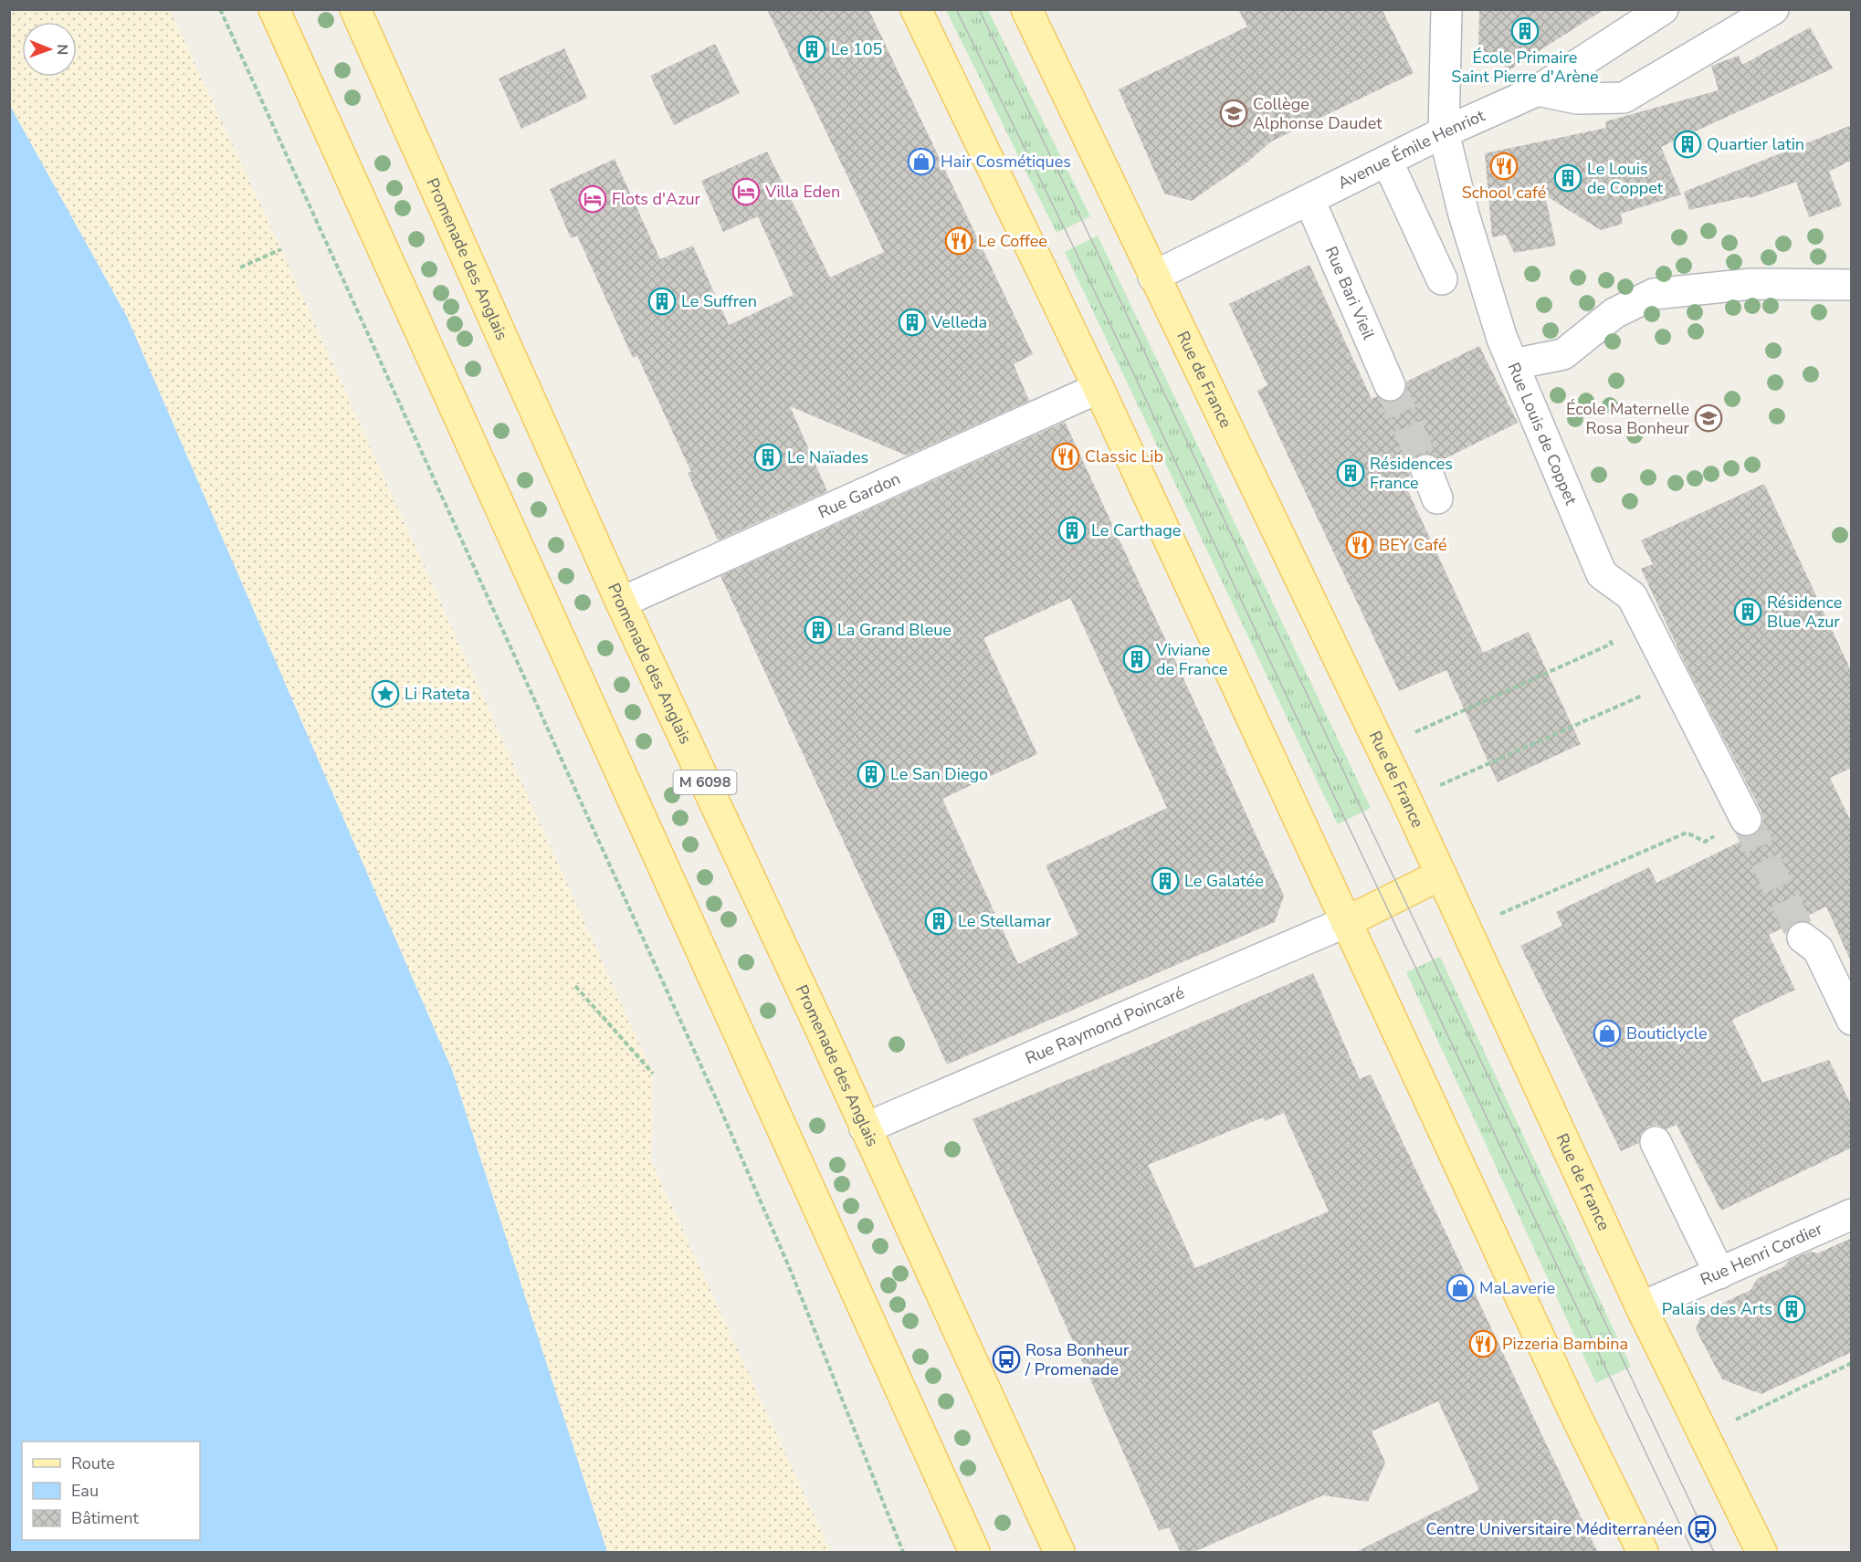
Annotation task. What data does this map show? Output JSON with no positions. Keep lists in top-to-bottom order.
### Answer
{
  "streets": {
    "main road": ["Promenade des Anglais", "Rue de France", "M 6098"],
    "street": [
      "Avenue Émile Henriot",
      "Rue Bari Vieil",
      "Rue Louis de Coppet",
      "Rue Gardon",
      "Rue Raymond Poincaré",
      "Rue Henri Cordier"
    ]
  },
  "crossings": [
    ["Avenue Émile Henriot", "Rue Bari Vieil"],
    ["Avenue Émile Henriot", "Rue de France"],
    ["Avenue Émile Henriot", "Rue Louis de Coppet"],
    ["Promenade des Anglais", "Rue Gardon"],
    ["Promenade des Anglais", "Rue Raymond Poincaré"],
    ["Rue de France", "Rue Henri Cordier"]
  ],
  "places": {
    "building": [
      "École Primaire Saint Pierre d'Arène",
      "Le 105",
      "Quartier latin",
      "Le Louis de Coppet",
      "Le Suffren",
      "Velleda",
      "Le Naïades",
      "Résidences France",
      "Le Carthage",
      "Résidence Blue Azur",
      "La Grand Bleue",
      "Viviane de France",
      "Le San Diego",
      "Le Galatée",
      "Le Stellamar",
      "Palais des Arts"
    ],
    "school or university": ["Collège Alphonse Daudet", "École Maternelle Rosa Bonheur"],
    "shop": ["Hair Cosmétiques", "Bouticlycle", "MaLaverie"],
    "restaurant": [
      "School café",
      "Le Coffee",
      "Classic Lib",
      "BEY Café",
      "Pizzeria Bambina"
    ],
    "hotel": ["Villa Eden", "Flots d'Azur"],
    "place": ["Li Rateta"],
    "bus stop": ["Rosa Bonheur / Promenade", "Centre Universitaire Méditerranéen"]
  },
  "legend": ["Route", "Eau", "Bâtiment"],
  "north": "right"
}
